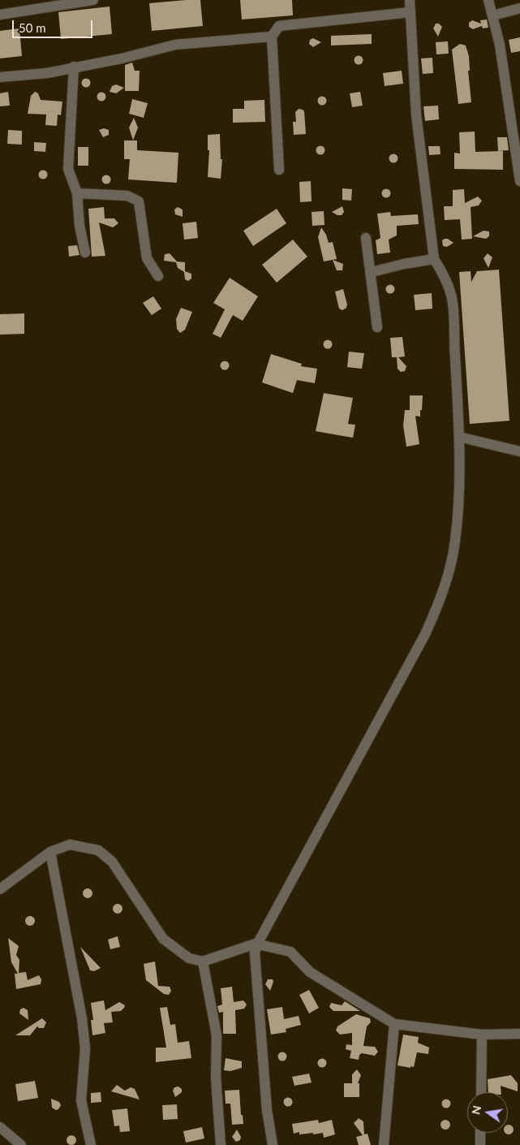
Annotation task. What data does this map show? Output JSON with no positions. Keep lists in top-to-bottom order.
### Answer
{
  "scale_bar": "50 m",
  "north": "left"
}
